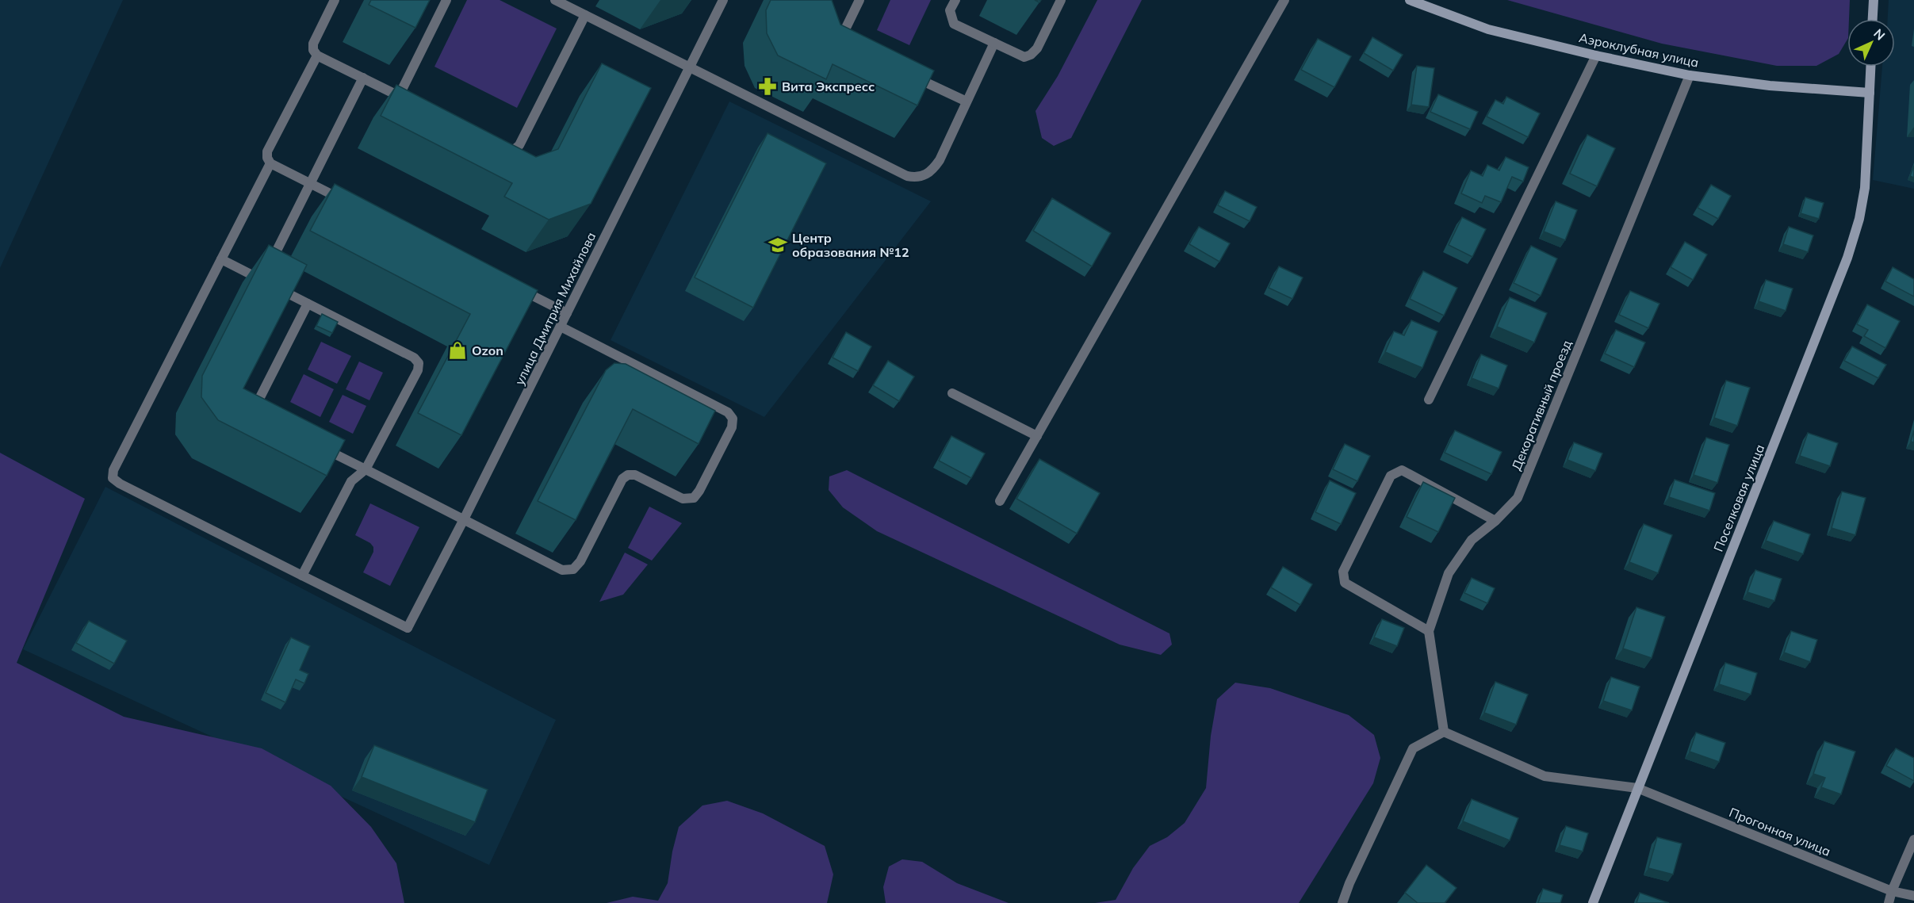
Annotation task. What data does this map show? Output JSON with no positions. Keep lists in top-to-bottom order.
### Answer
{
  "streets": {
    "main road": ["Аэроклубная улица", "Поселковая улица"],
    "street": ["улица Дмитрия Михайлова", "Декоративный проезд", "Прогонная улица"]
  },
  "crossings": [
    ["Аэроклубная улица", "Декоративный проезд"],
    ["Аэроклубная улица", "Поселковая улица"],
    ["Декоративный проезд", "Прогонная улица"],
    ["Поселковая улица", "Прогонная улица"]
  ],
  "places": {
    "pharmacy": ["Вита Экспресс"],
    "school or university": ["Центр образования №12"],
    "shop": ["Ozon"]
  },
  "north": "top right"
}
